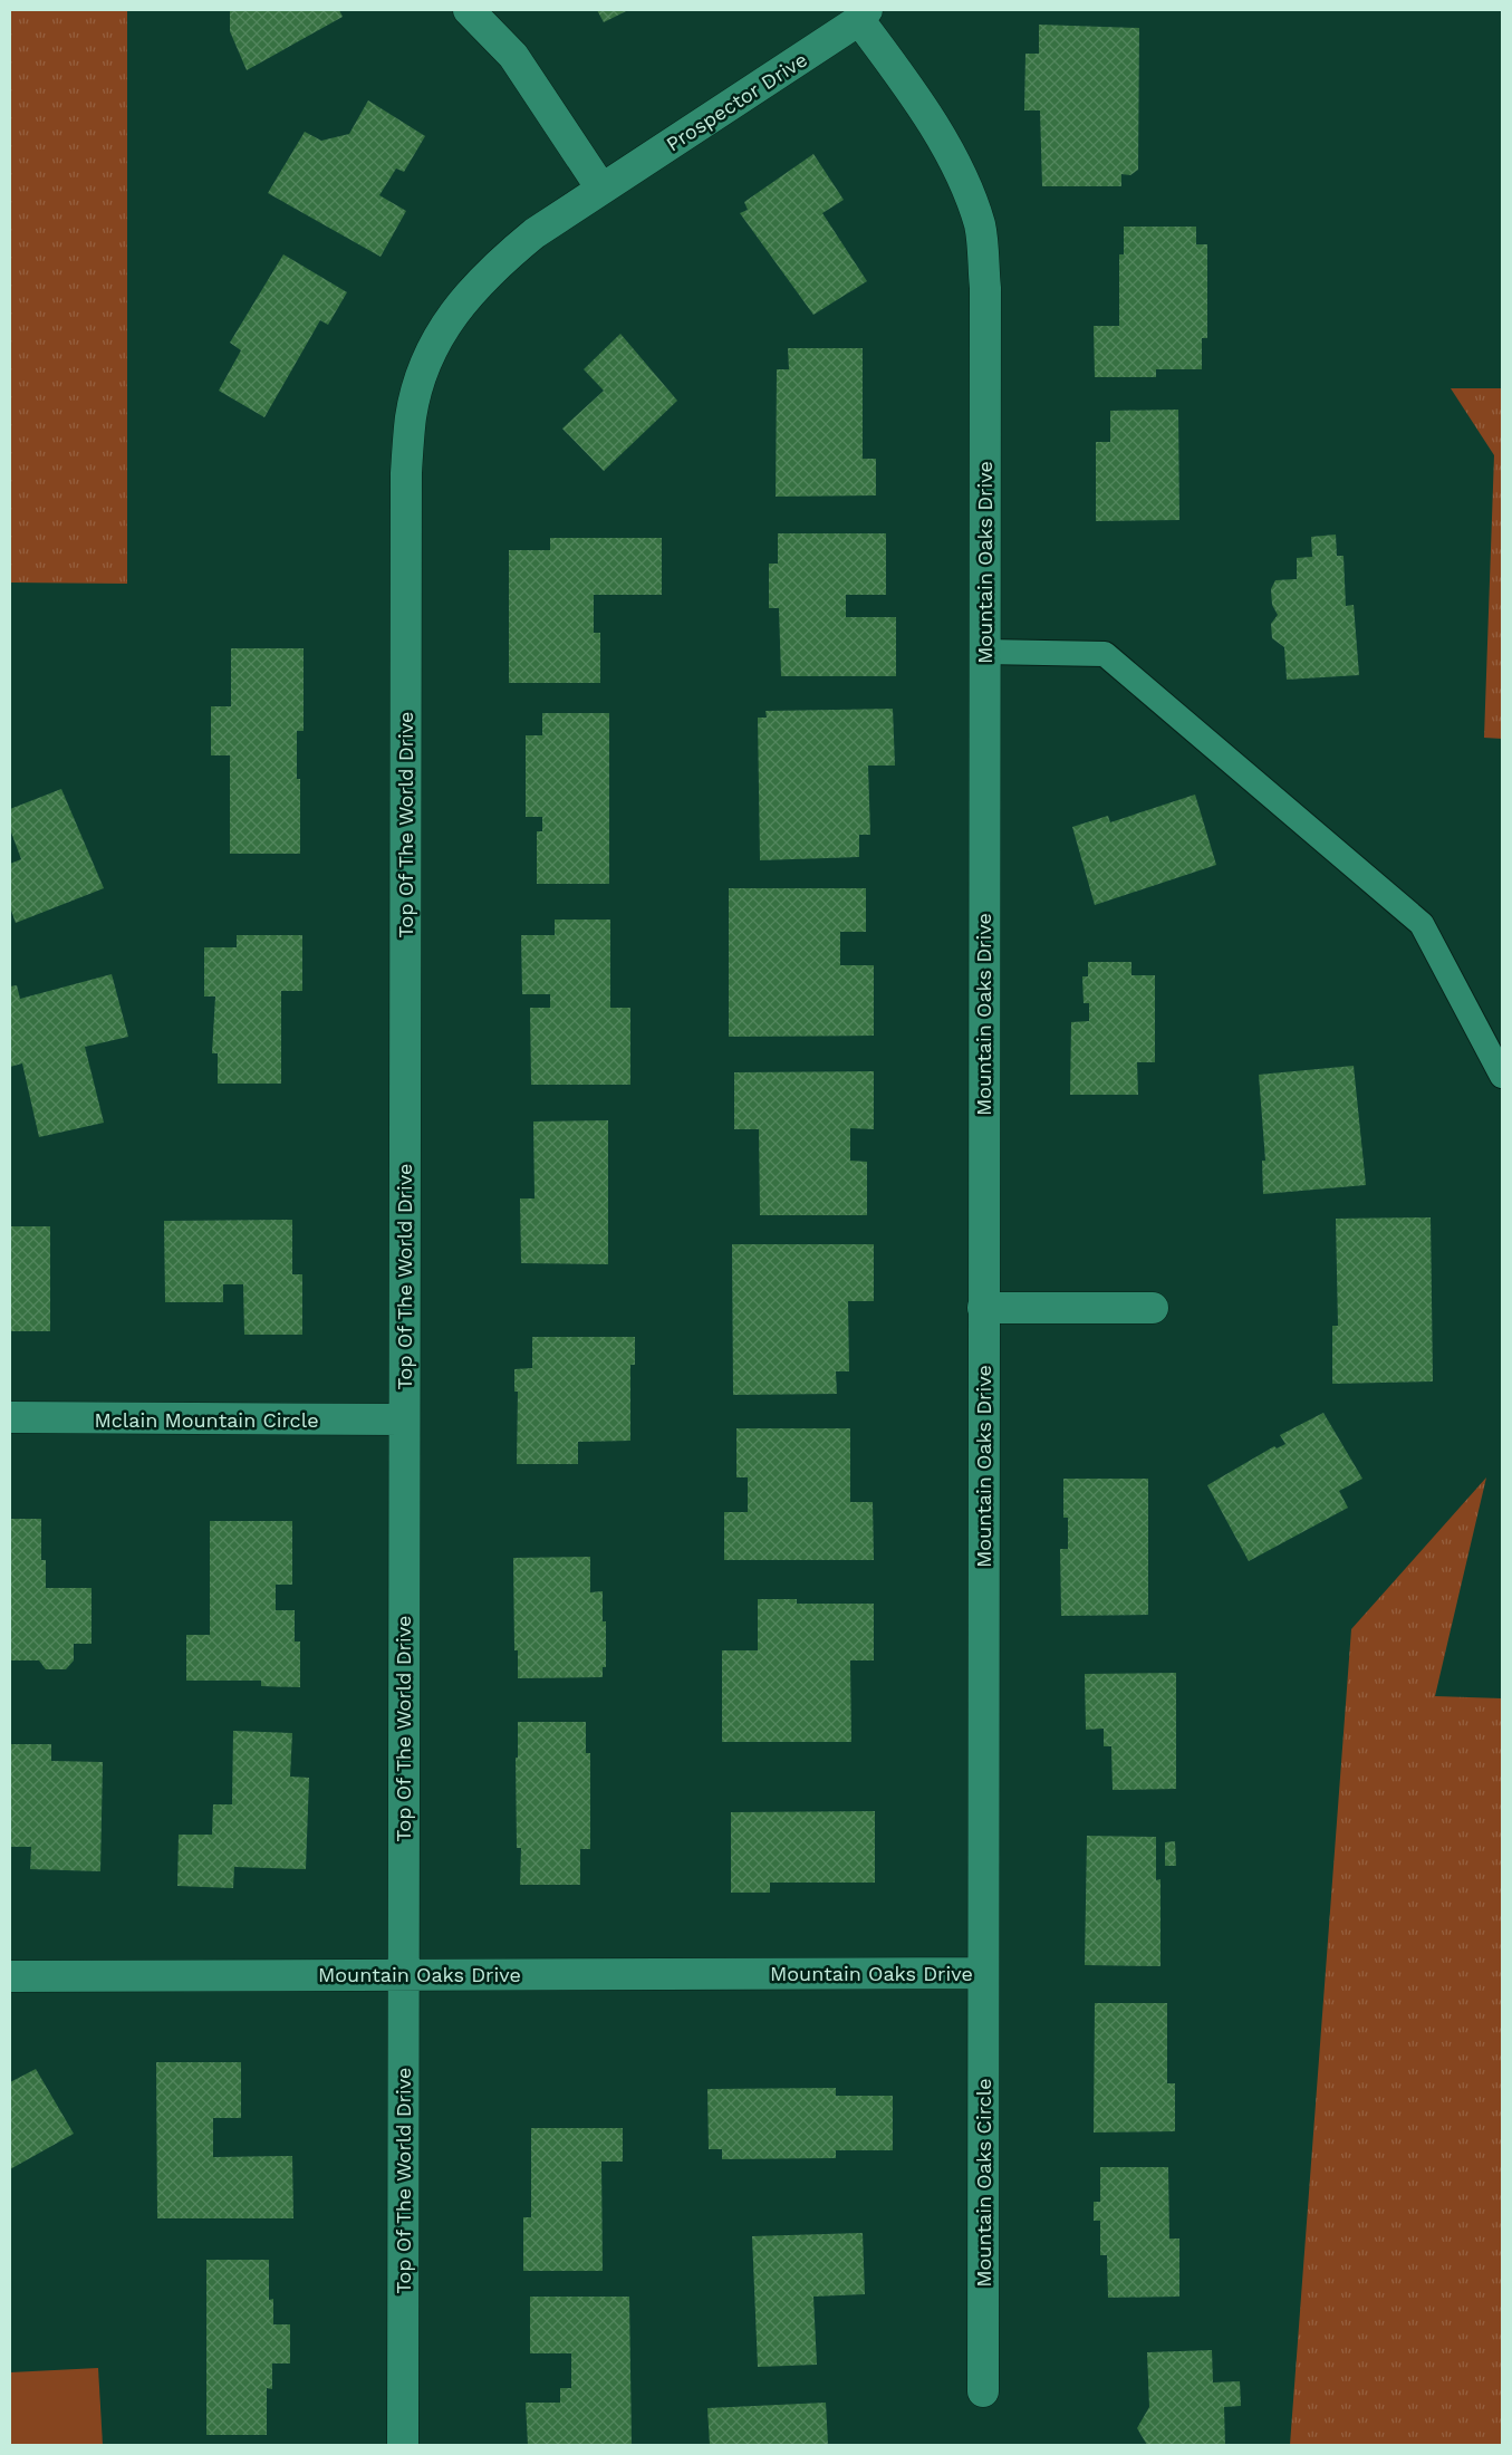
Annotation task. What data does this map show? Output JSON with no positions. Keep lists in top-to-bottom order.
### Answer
{
  "streets": {
    "street": [
      "Prospector Drive",
      "Mountain Oaks Drive",
      "Top Of The World Drive",
      "Mclain Mountain Circle",
      "Mountain Oaks Circle"
    ]
  },
  "crossings": [
    ["Prospector Drive", "Mountain Oaks Drive"],
    ["Prospector Drive", "Top Of The World Drive"],
    ["Mountain Oaks Drive", "Top Of The World Drive"],
    ["Mountain Oaks Drive", "Mountain Oaks Circle"],
    ["Top Of The World Drive", "Mclain Mountain Circle"]
  ]
}
